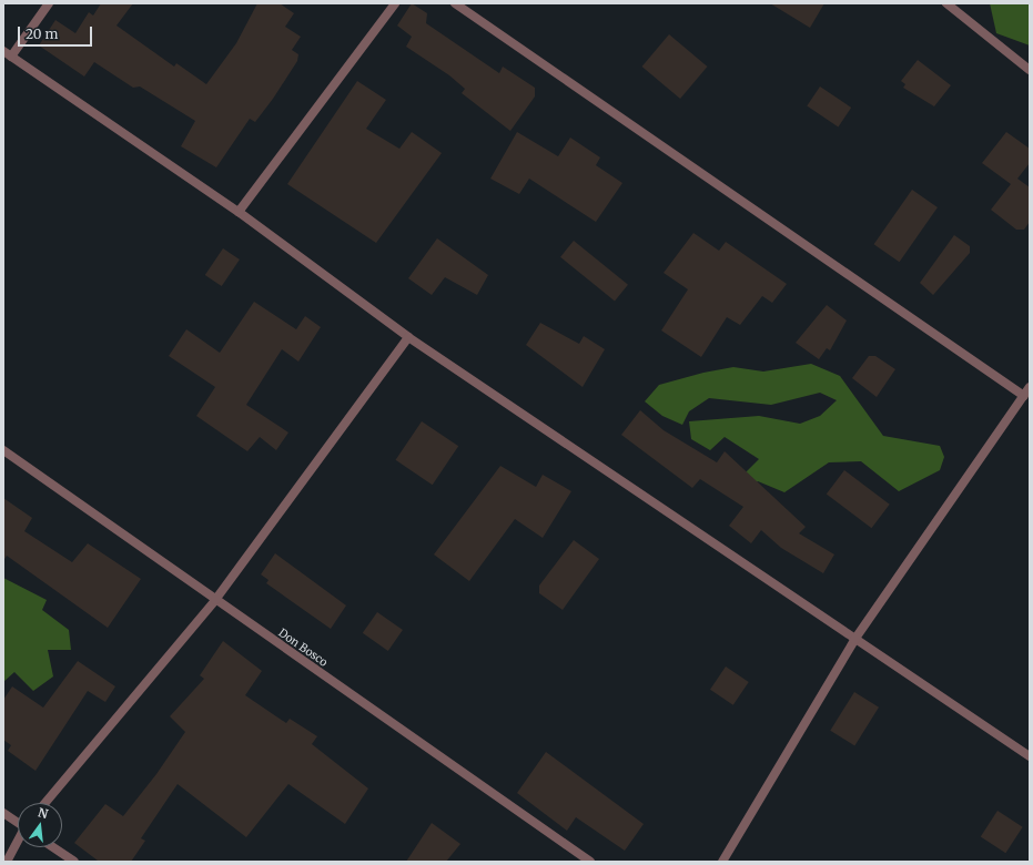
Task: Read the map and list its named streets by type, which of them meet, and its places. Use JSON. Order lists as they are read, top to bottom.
{
  "streets": {
    "street": ["Don Bosco"]
  },
  "scale_bar": "20 m",
  "north": "top"
}
